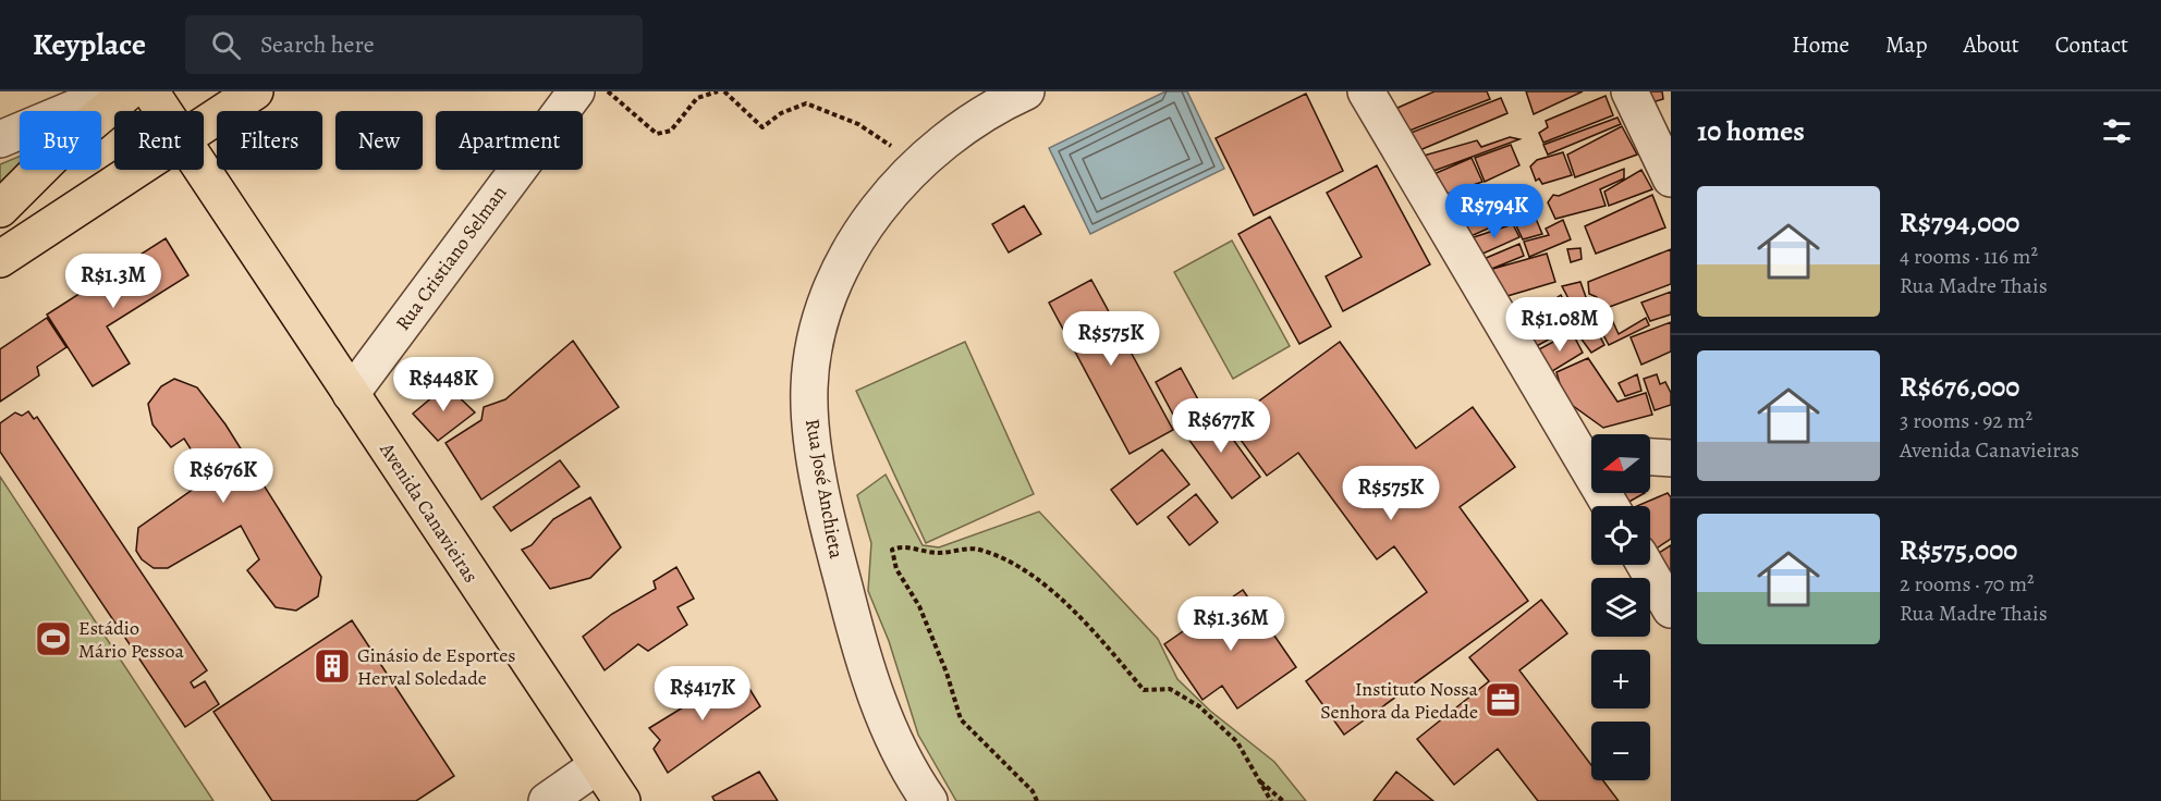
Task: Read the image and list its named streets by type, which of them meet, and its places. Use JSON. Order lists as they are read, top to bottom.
{
  "streets": {
    "main road": ["Avenida Canavieiras"],
    "street": ["Rua Cristiano Selman", "Rua José Anchieta"]
  },
  "crossings": [
    ["Rua Cristiano Selman", "Avenida Canavieiras"]
  ],
  "places": {
    "sports": ["Estádio Mário Pessoa"],
    "building": ["Ginásio de Esportes Herval Soledade"],
    "office": ["Instituto Nossa Senhora da Piedade"]
  },
  "north": "left",
  "page": {
    "header": "Keyplace",
    "search": "Search here",
    "nav": [
      "Home",
      "Map",
      "About",
      "Contact"
    ],
    "heading": "10 homes",
    "chip": [
      "Buy",
      "Rent",
      "Filters",
      "New",
      "Apartment"
    ],
    "list": [
      {
        "name": "R$794,000",
        "note": "4 rooms · 116 m² · Rua Madre Thais"
      },
      {
        "name": "R$676,000",
        "note": "3 rooms · 92 m² · Avenida Canavieiras"
      },
      {
        "name": "R$575,000",
        "note": "2 rooms · 70 m² · Rua Madre Thais"
      }
    ],
    "price": [
      "R$794K",
      "R$1.3M",
      "R$1.08M",
      "R$575K",
      "R$448K",
      "R$677K",
      "R$676K",
      "R$575K",
      "R$1.36M",
      "R$417K"
    ],
    "map_buttons": ["+", "−"]
  }
}
